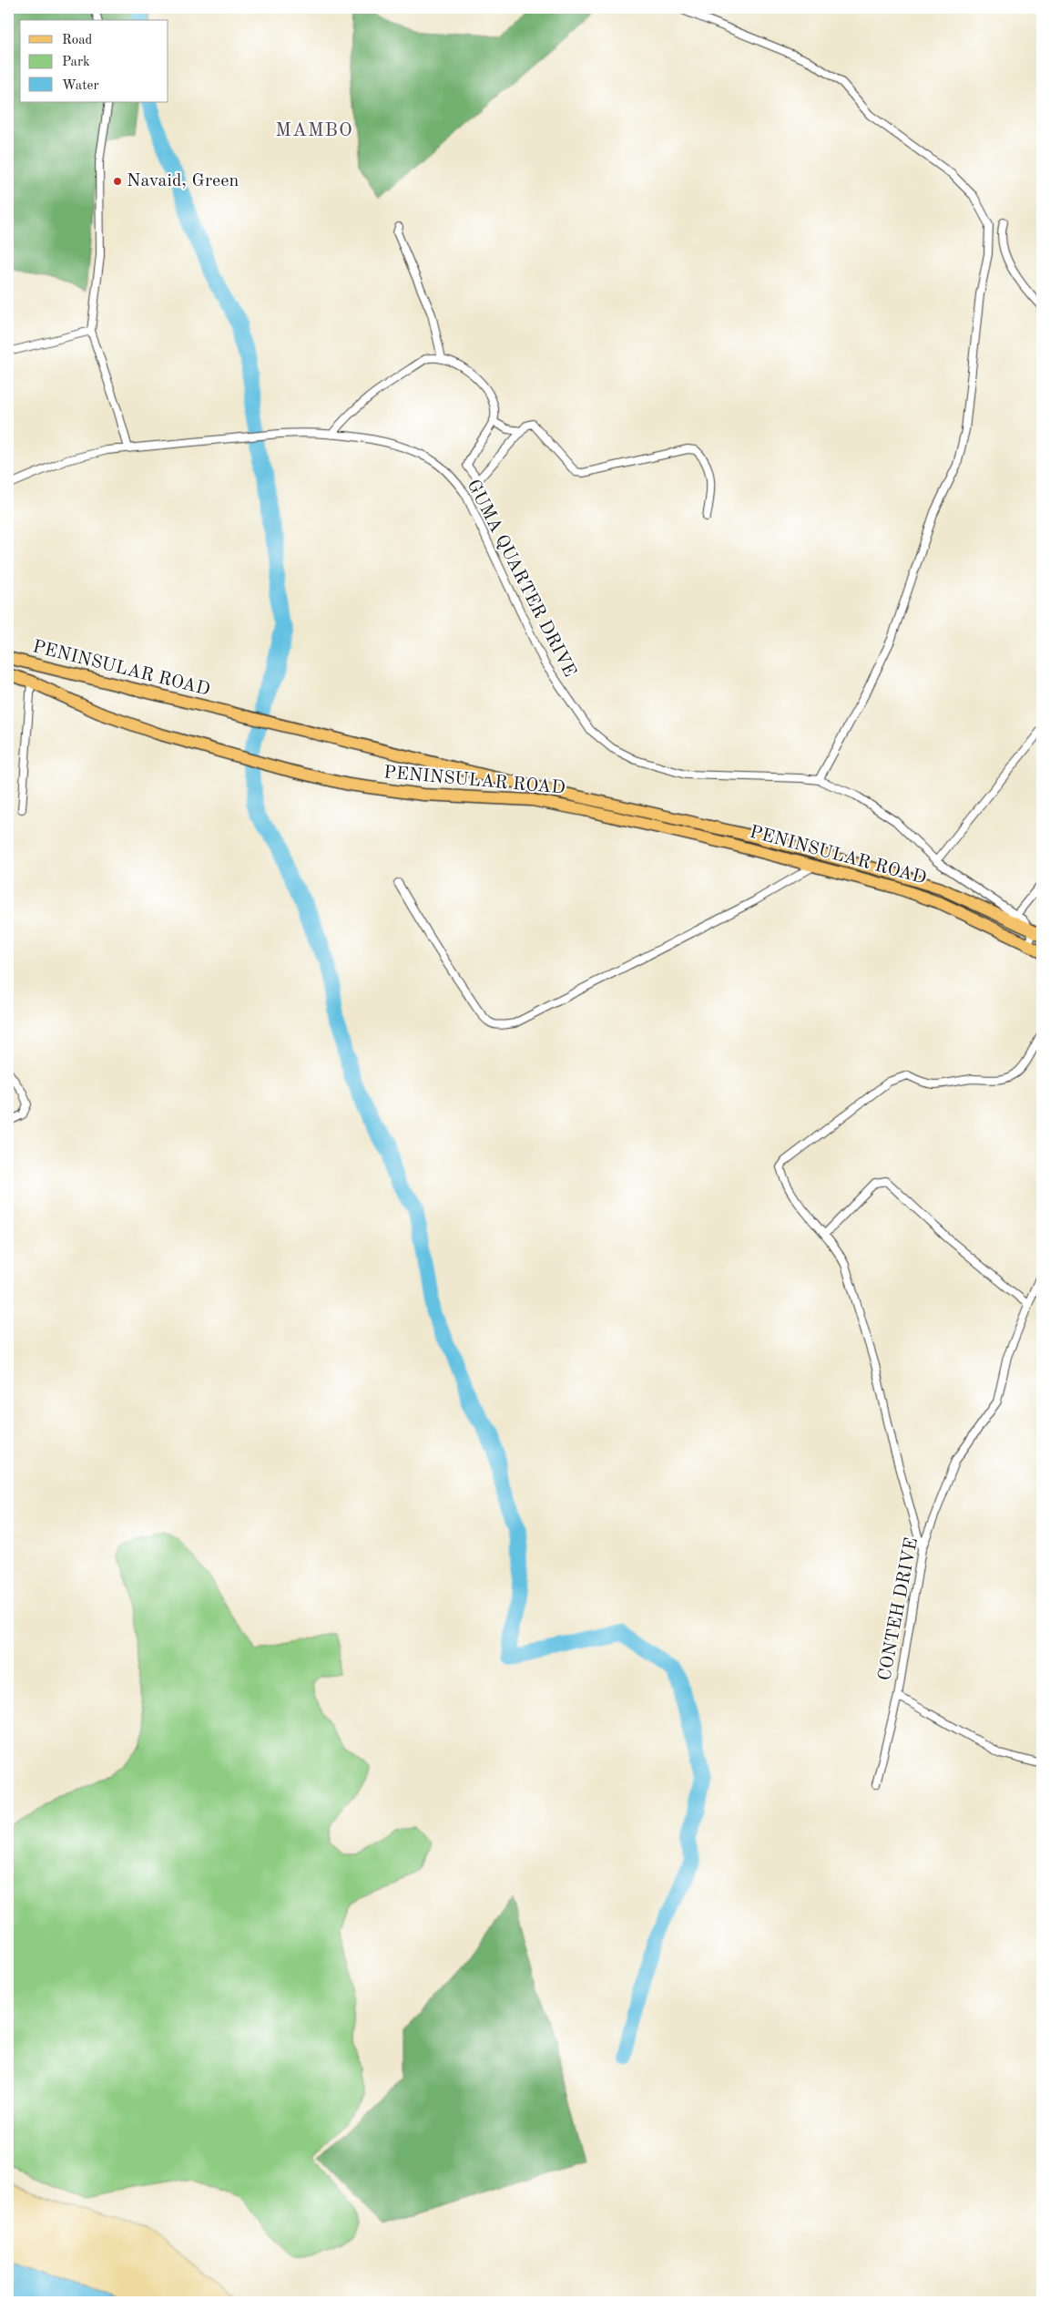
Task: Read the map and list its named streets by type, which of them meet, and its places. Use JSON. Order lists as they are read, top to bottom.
{
  "streets": {
    "main road": ["PENINSULAR ROAD"],
    "street": ["GUMA QUARTER DRIVE", "CONTEH DRIVE"]
  },
  "crossings": [
    ["GUMA QUARTER DRIVE", "PENINSULAR ROAD"]
  ],
  "districts": ["MAMBO"],
  "places": ["Navaid, Green"],
  "legend": ["Road", "Park", "Water"]
}
